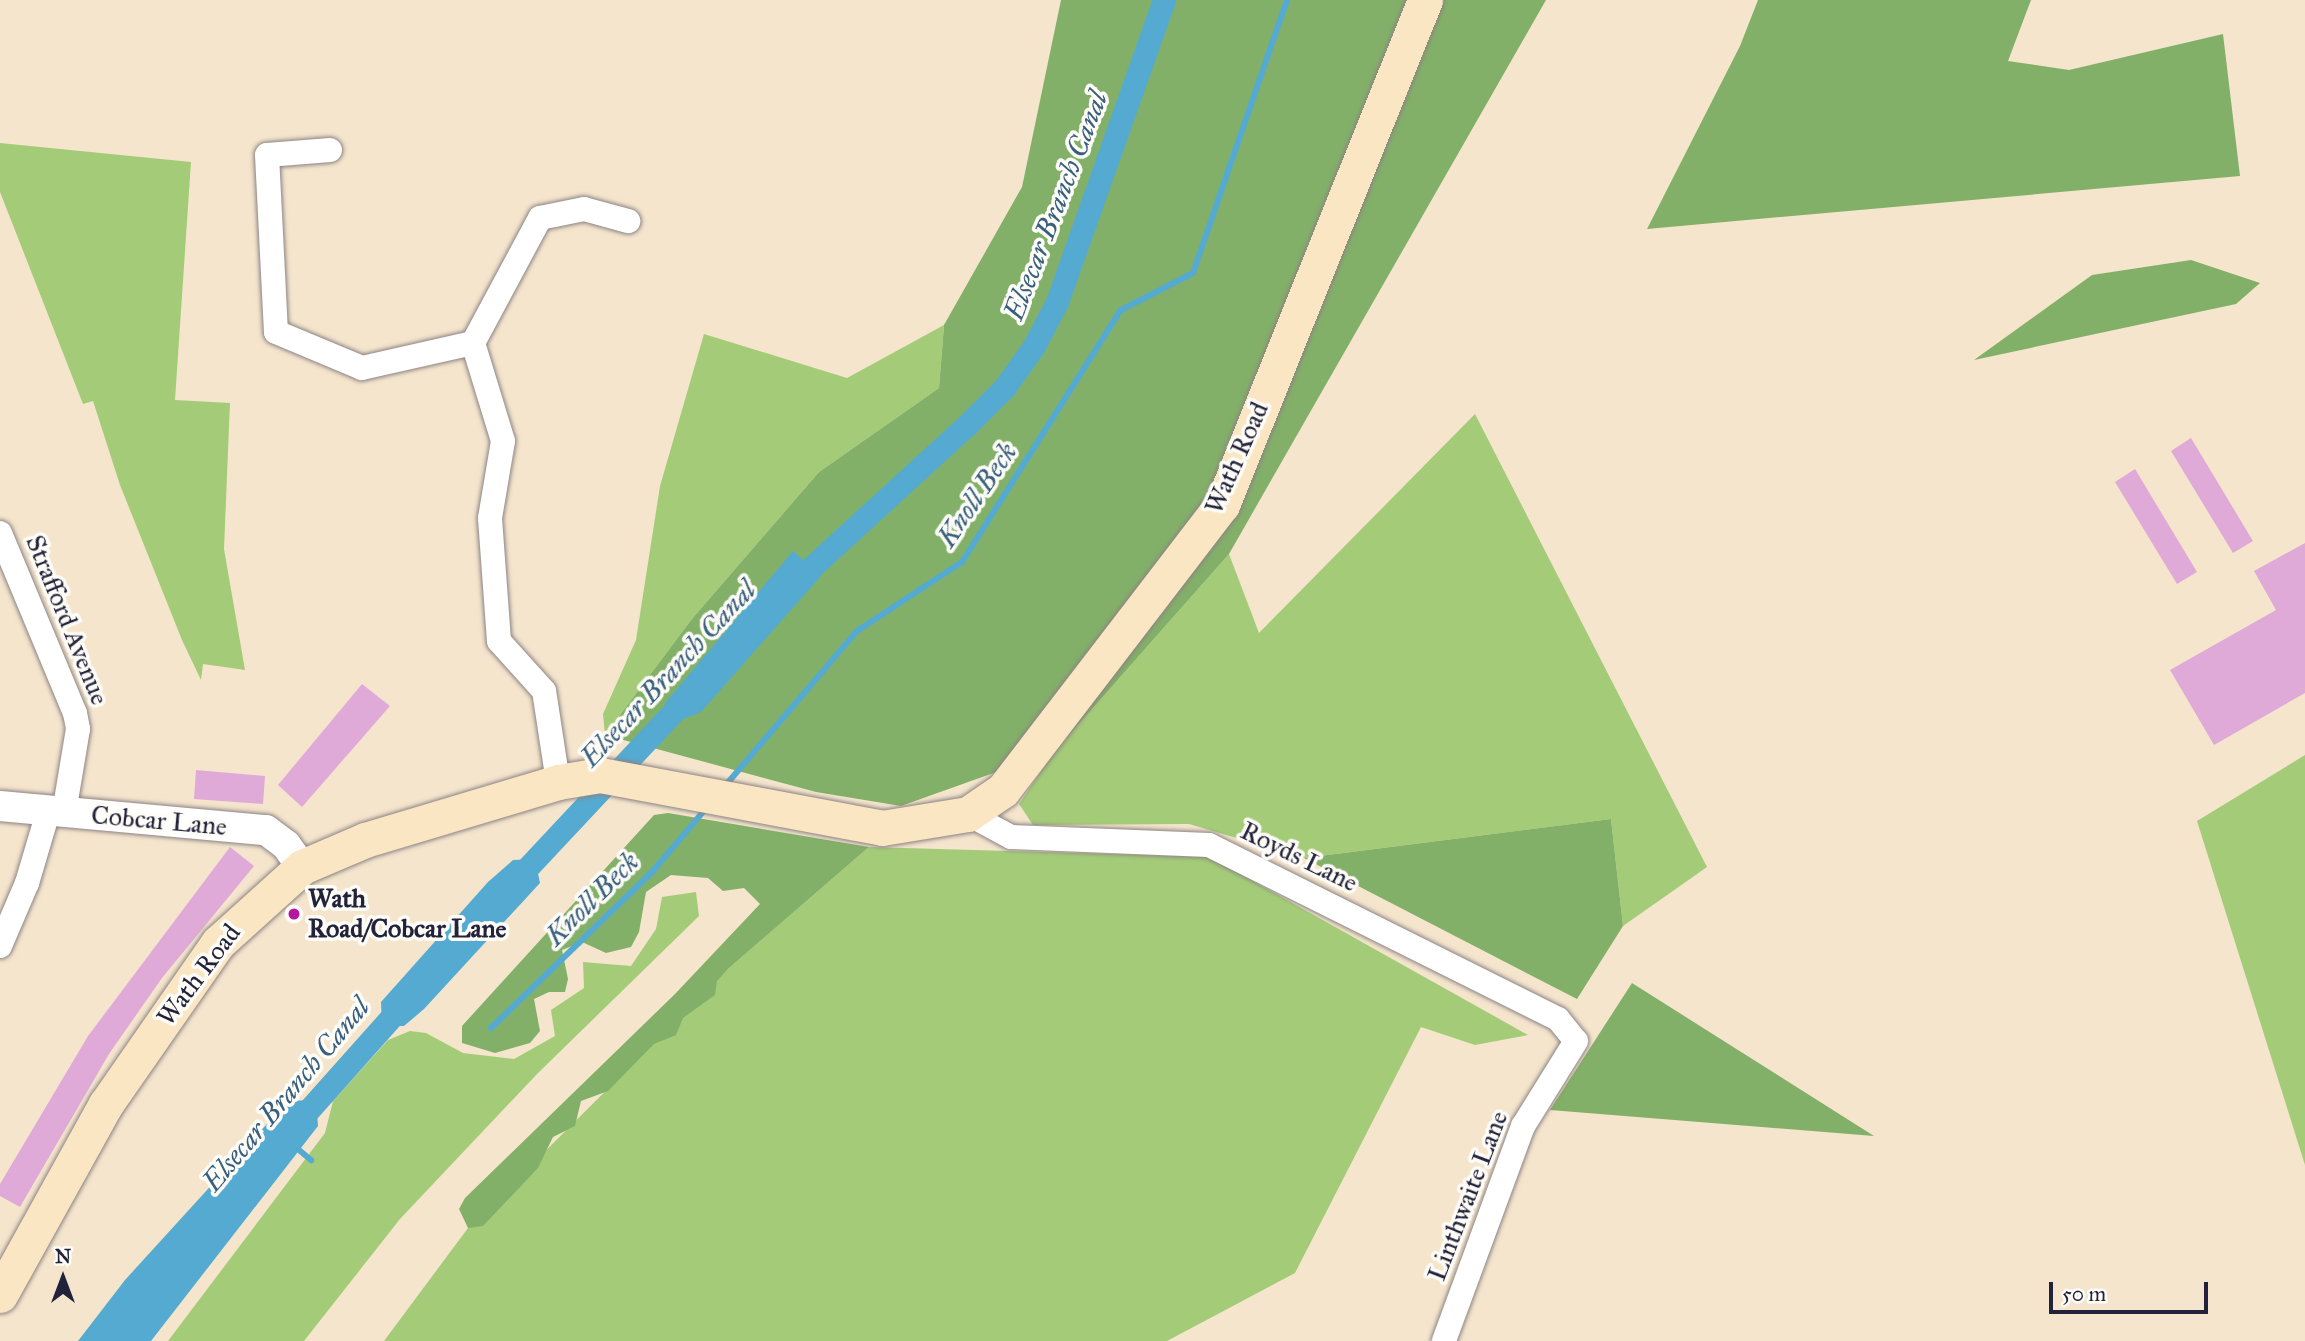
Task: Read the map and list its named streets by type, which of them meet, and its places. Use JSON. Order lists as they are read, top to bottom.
{
  "streets": {
    "main road": ["Wath Road"],
    "street": [
      "Strafford Avenue",
      "Cobcar Lane",
      "Royds Lane",
      "Linthwaite Lane"
    ]
  },
  "crossings": [
    ["Wath Road", "Cobcar Lane"],
    ["Wath Road", "Royds Lane"],
    ["Strafford Avenue", "Cobcar Lane"],
    ["Royds Lane", "Linthwaite Lane"]
  ],
  "water": ["Elsecar Branch Canal", "Knoll Beck"],
  "places": ["Wath Road/Cobcar Lane"],
  "scale_bar": "50 m",
  "north": "top"
}
